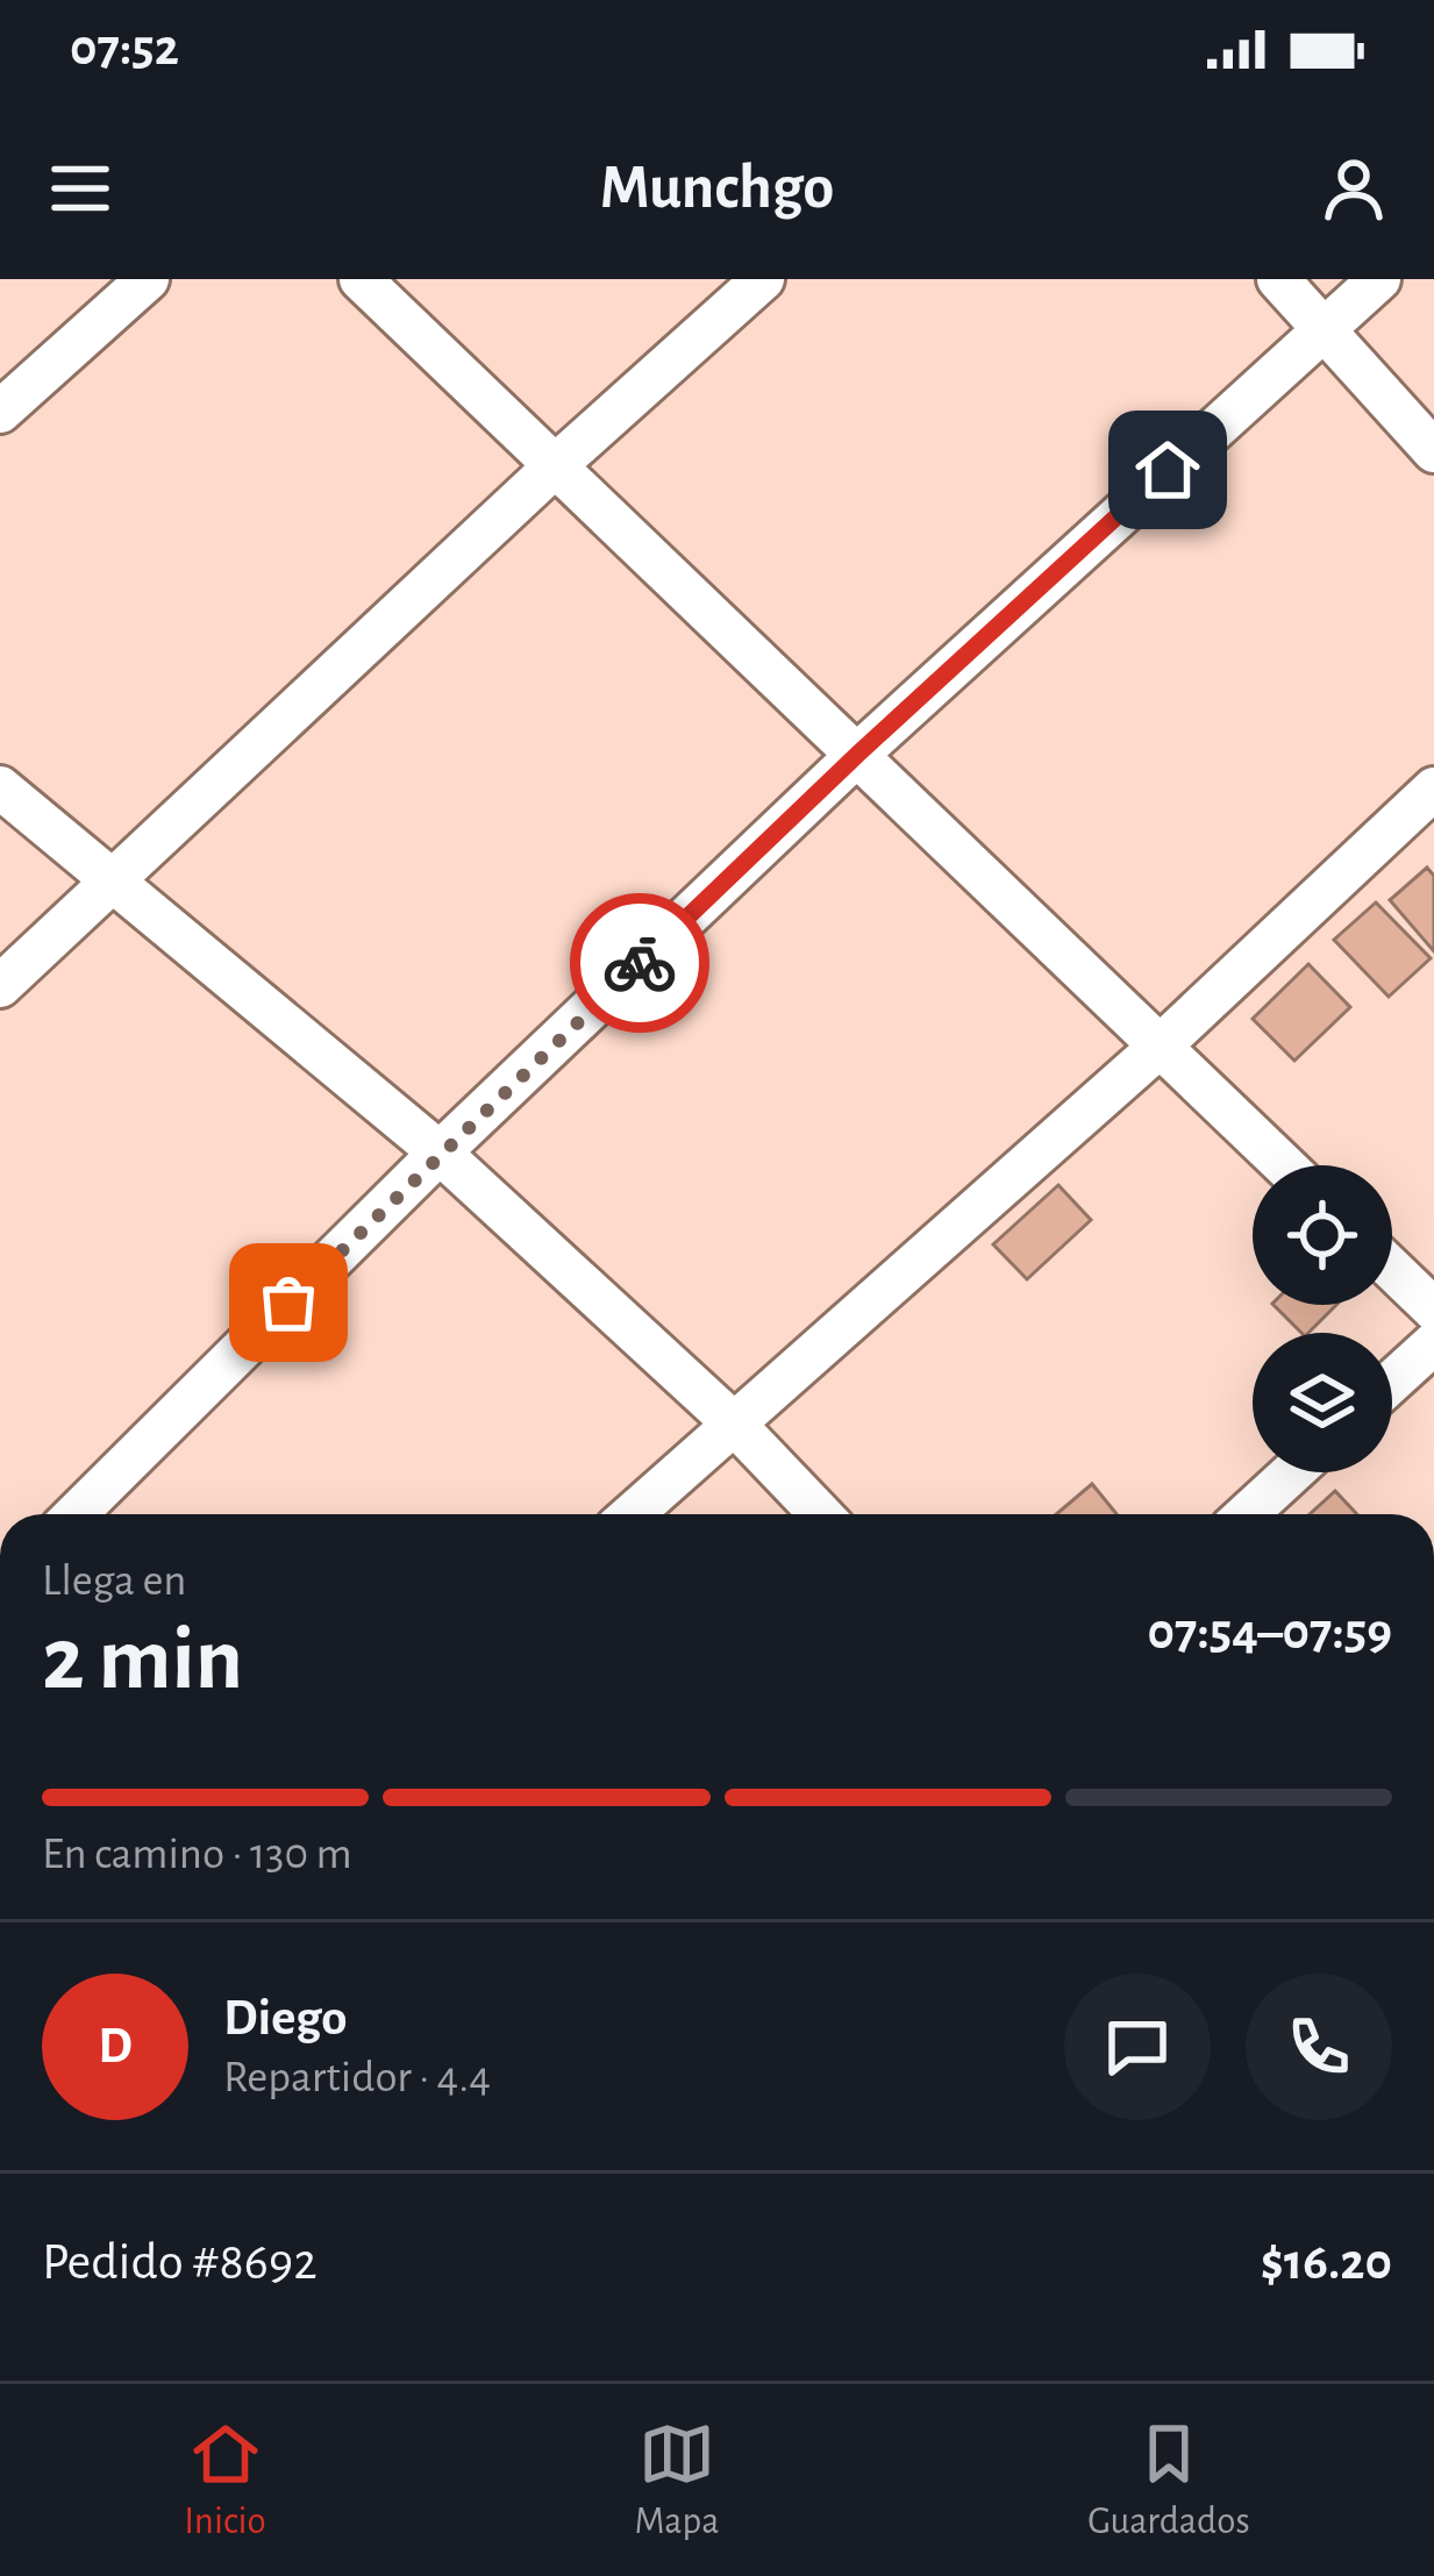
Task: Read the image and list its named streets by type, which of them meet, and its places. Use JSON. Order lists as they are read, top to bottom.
{
  "page": {
    "status": "07:52",
    "header": "Munchgo",
    "heading": ["2 min", "Llega en", "07:54–07:59"],
    "panel": [
      "Diego",
      "Repartidor · 4.4",
      "Pedido #8692",
      "$16.20"
    ],
    "bar": "En camino · 130 m",
    "round": "D",
    "tabs": ["Inicio", "Mapa", "Guardados"]
  }
}
